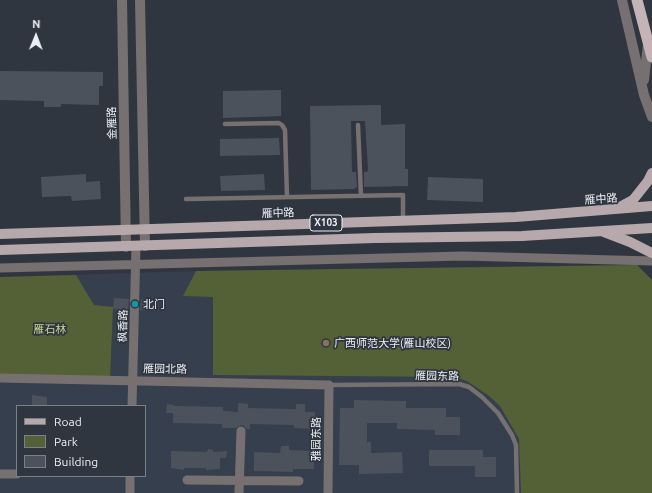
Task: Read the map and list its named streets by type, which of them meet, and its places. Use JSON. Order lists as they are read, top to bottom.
{
  "streets": {
    "main road": ["雁中路", "X103"],
    "street": [
      "金雁路",
      "枫香路",
      "雁园北路",
      "雅园东路"
    ],
    "lane": ["雁园东路"]
  },
  "crossings": [
    ["金雁路", "雁中路"],
    ["金雁路", "X103"],
    ["金雁路", "枫香路"],
    ["X103", "枫香路"],
    ["枫香路", "雁园北路"],
    ["雁园北路", "雁园东路"],
    ["雁园北路", "雅园东路"],
    ["雁园东路", "雅园东路"]
  ],
  "parks": ["雁石林"],
  "places": ["北门", "广西师范大学(雁山校区)"],
  "legend": ["Road", "Park", "Building"],
  "north": "top"
}
